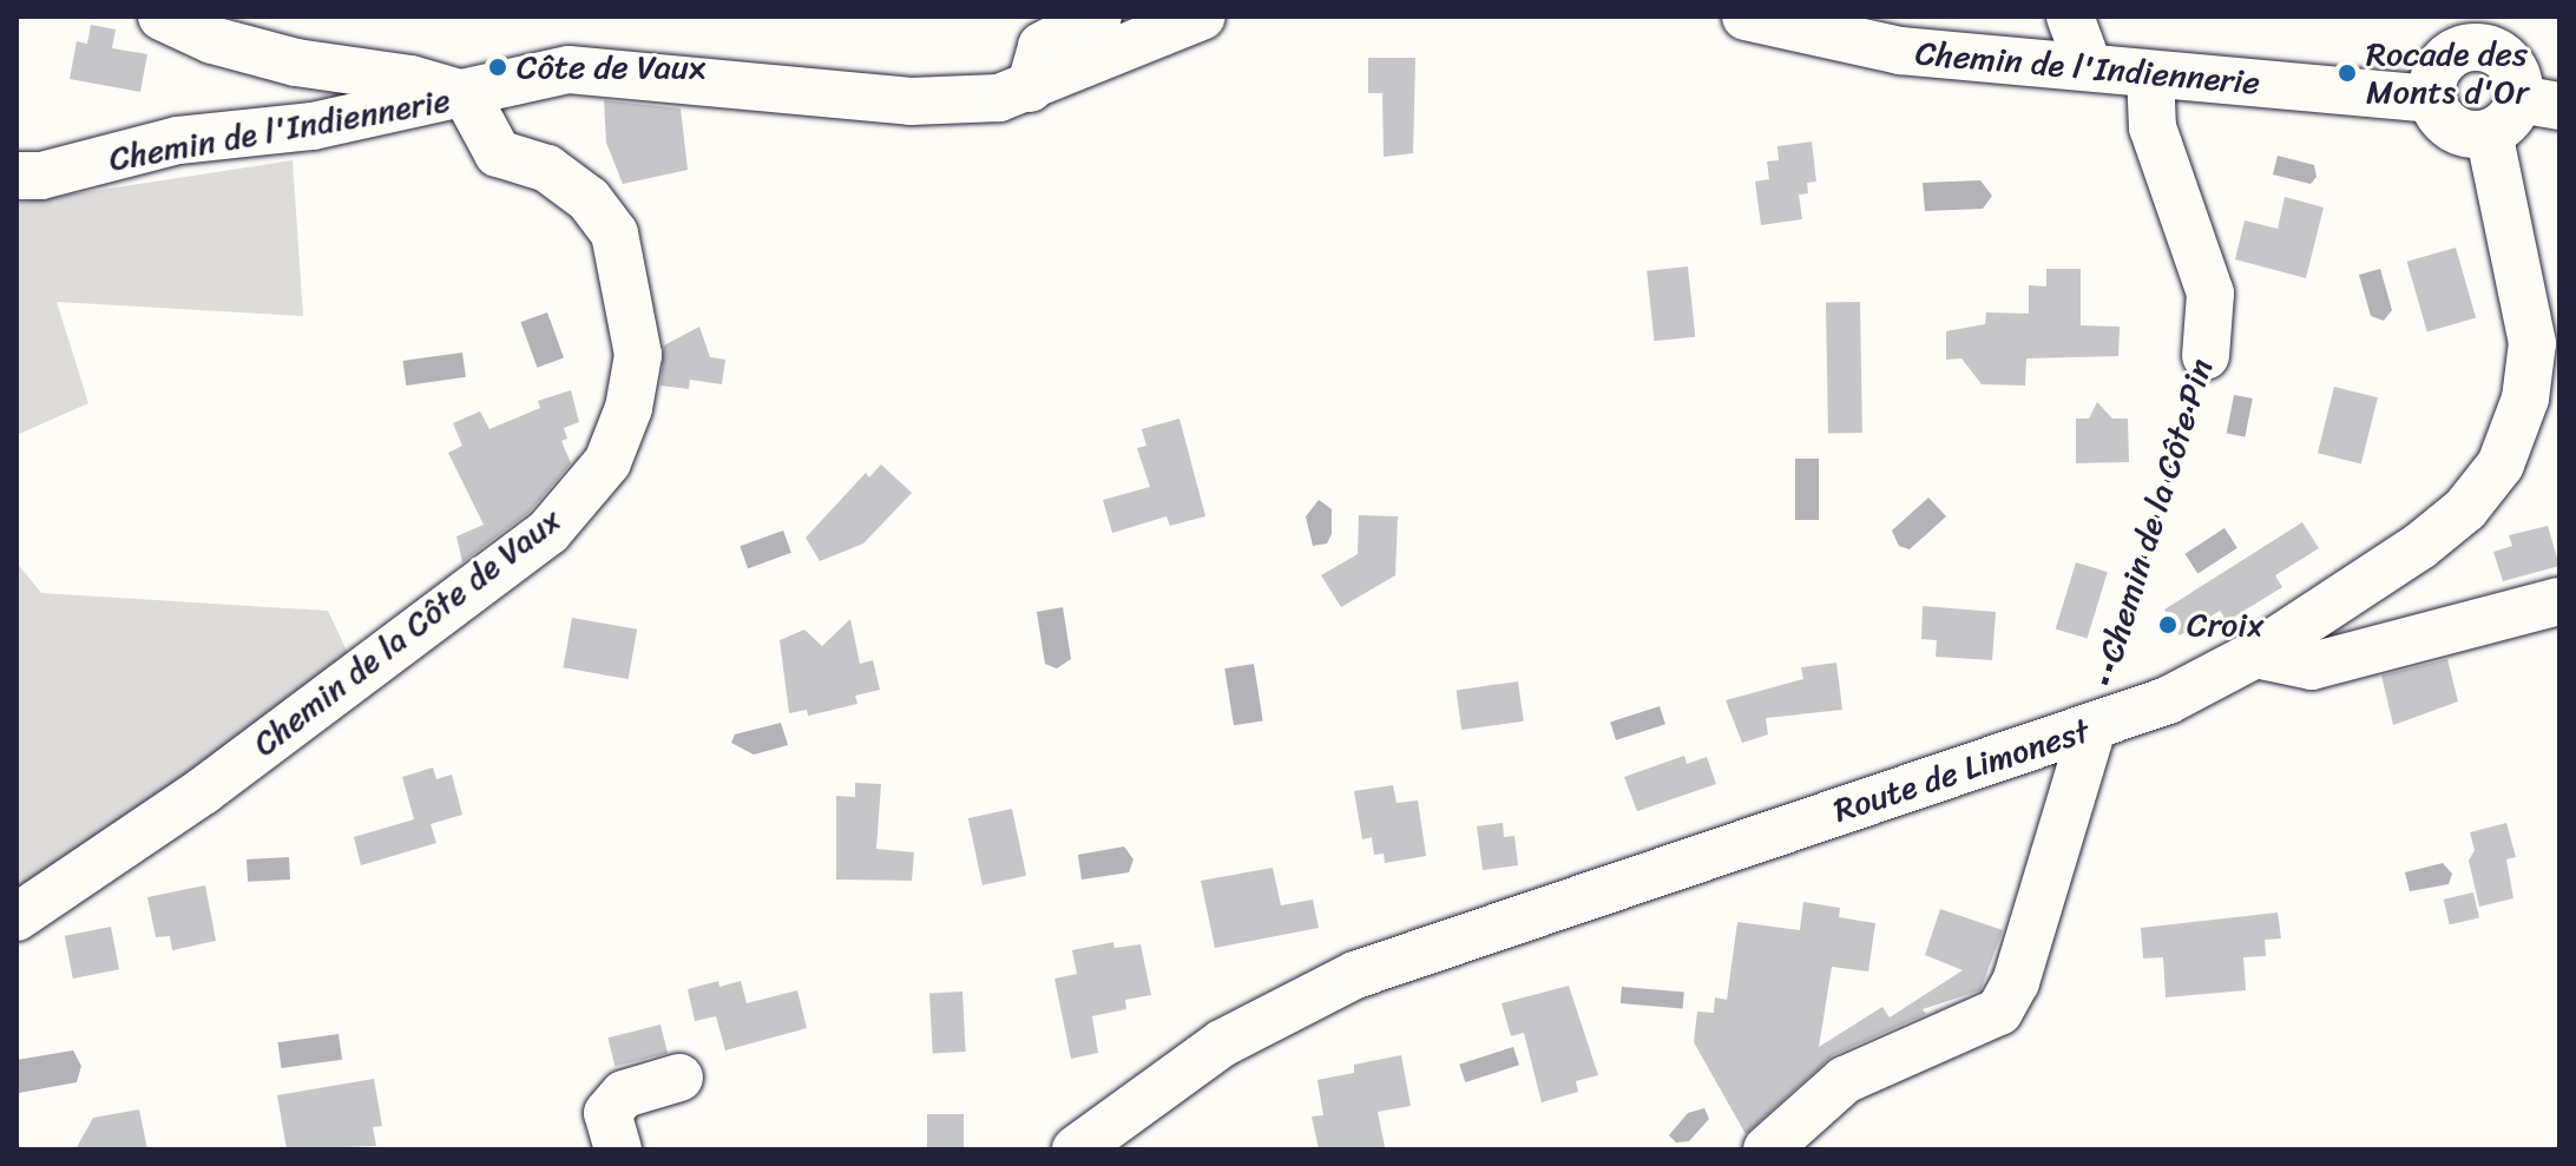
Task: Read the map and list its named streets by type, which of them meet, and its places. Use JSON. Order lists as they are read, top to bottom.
{
  "streets": {
    "street": [
      "Chemin de l'Indiennerie",
      "Chemin de la Côte Pin",
      "Chemin de la Côte de Vaux",
      "Route de Limonest"
    ]
  },
  "crossings": [
    ["Chemin de l'Indiennerie", "Chemin de la Côte Pin"],
    ["Chemin de l'Indiennerie", "Chemin de la Côte de Vaux"],
    ["Chemin de l'Indiennerie", "Route de Limonest"],
    ["Chemin de la Côte Pin", "Route de Limonest"]
  ],
  "places": ["Côte de Vaux", "Rocade des Monts d'Or", "Croix"]
}
